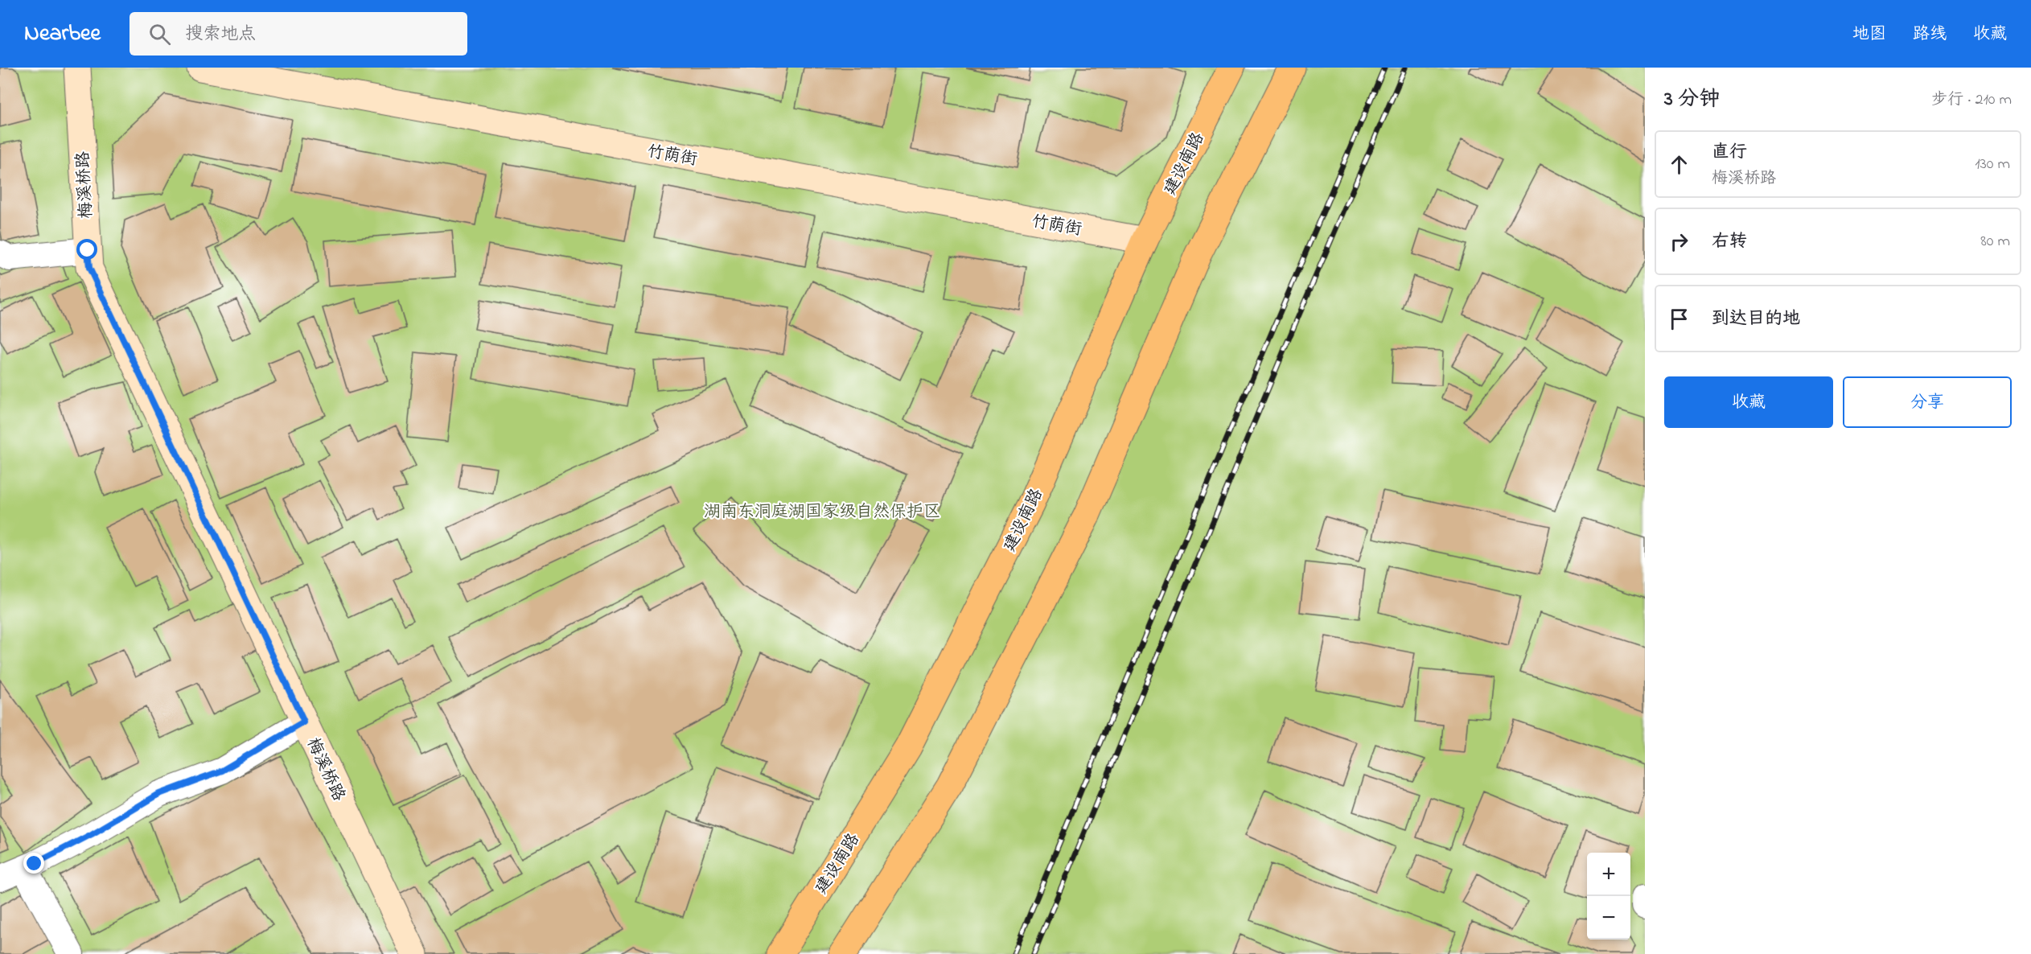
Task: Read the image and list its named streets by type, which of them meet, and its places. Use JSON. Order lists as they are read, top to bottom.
{
  "streets": {
    "main road": ["竹荫街", "建设南路", "梅溪桥路"]
  },
  "crossings": [
    ["竹荫街", "建设南路"]
  ],
  "parks": ["湖南东洞庭湖国家级自然保护区"],
  "page": {
    "header": "Nearbee",
    "search": "搜索地点",
    "nav": ["地图", "路线", "收藏"],
    "heading": ["3 分钟", "步行 · 210 m"],
    "list": [
      ["直行", "梅溪桥路", "130 m"],
      ["右转", "80 m"],
      "到达目的地"
    ],
    "buttons": ["收藏", "分享"],
    "map_buttons": ["+", "−"]
  }
}
